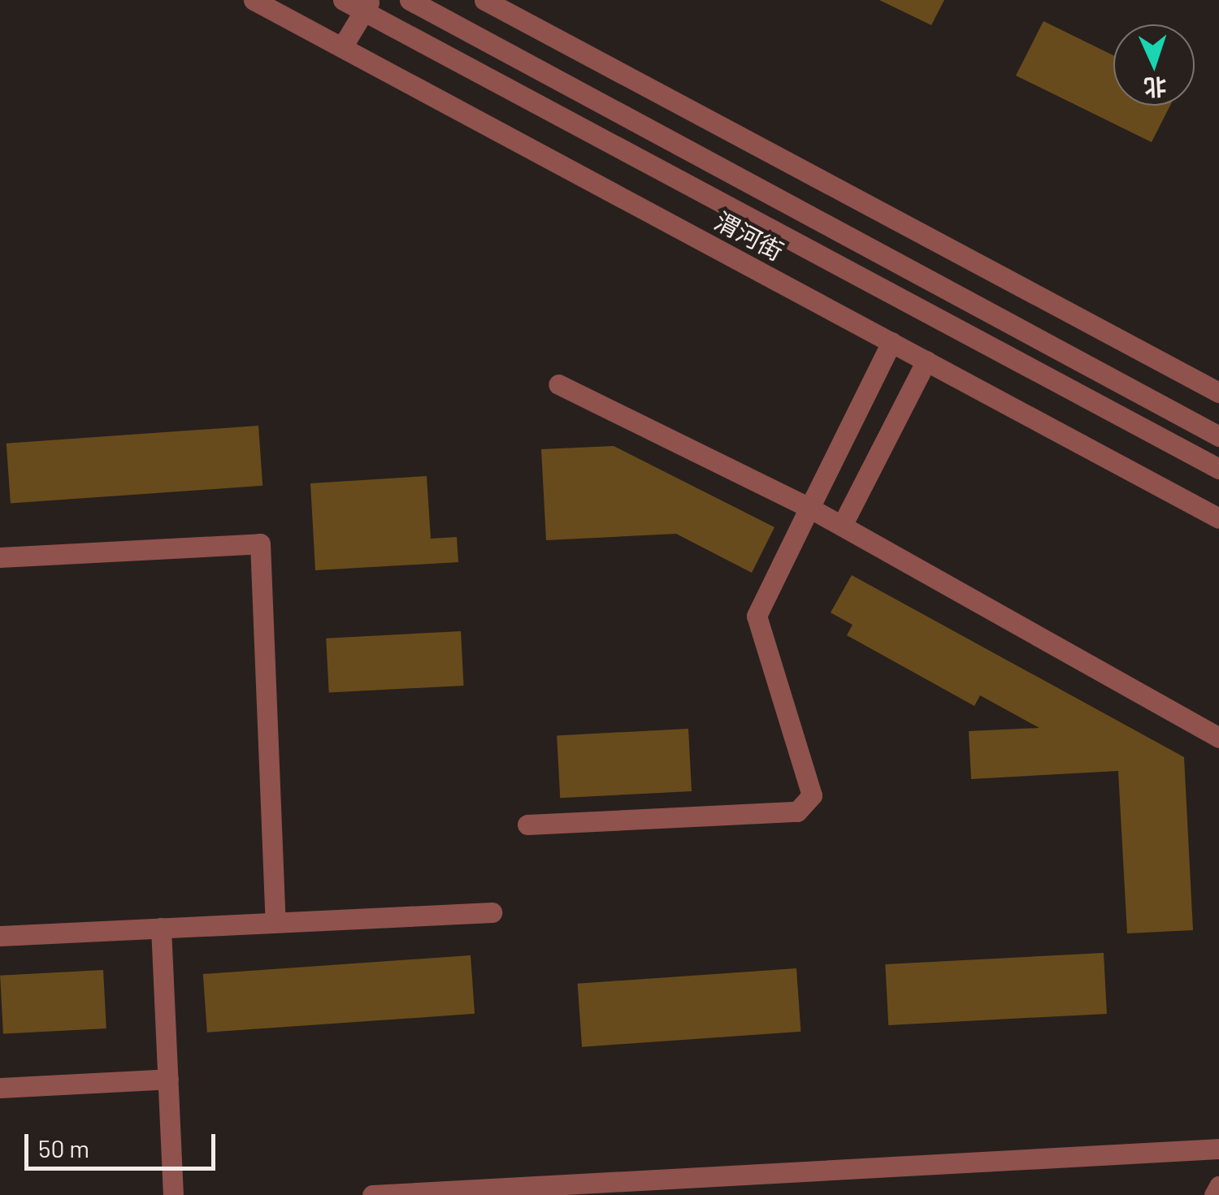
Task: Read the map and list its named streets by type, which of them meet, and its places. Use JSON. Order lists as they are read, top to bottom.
{
  "streets": {
    "street": ["渭河街"]
  },
  "scale_bar": "50 m",
  "north": "bottom"
}
